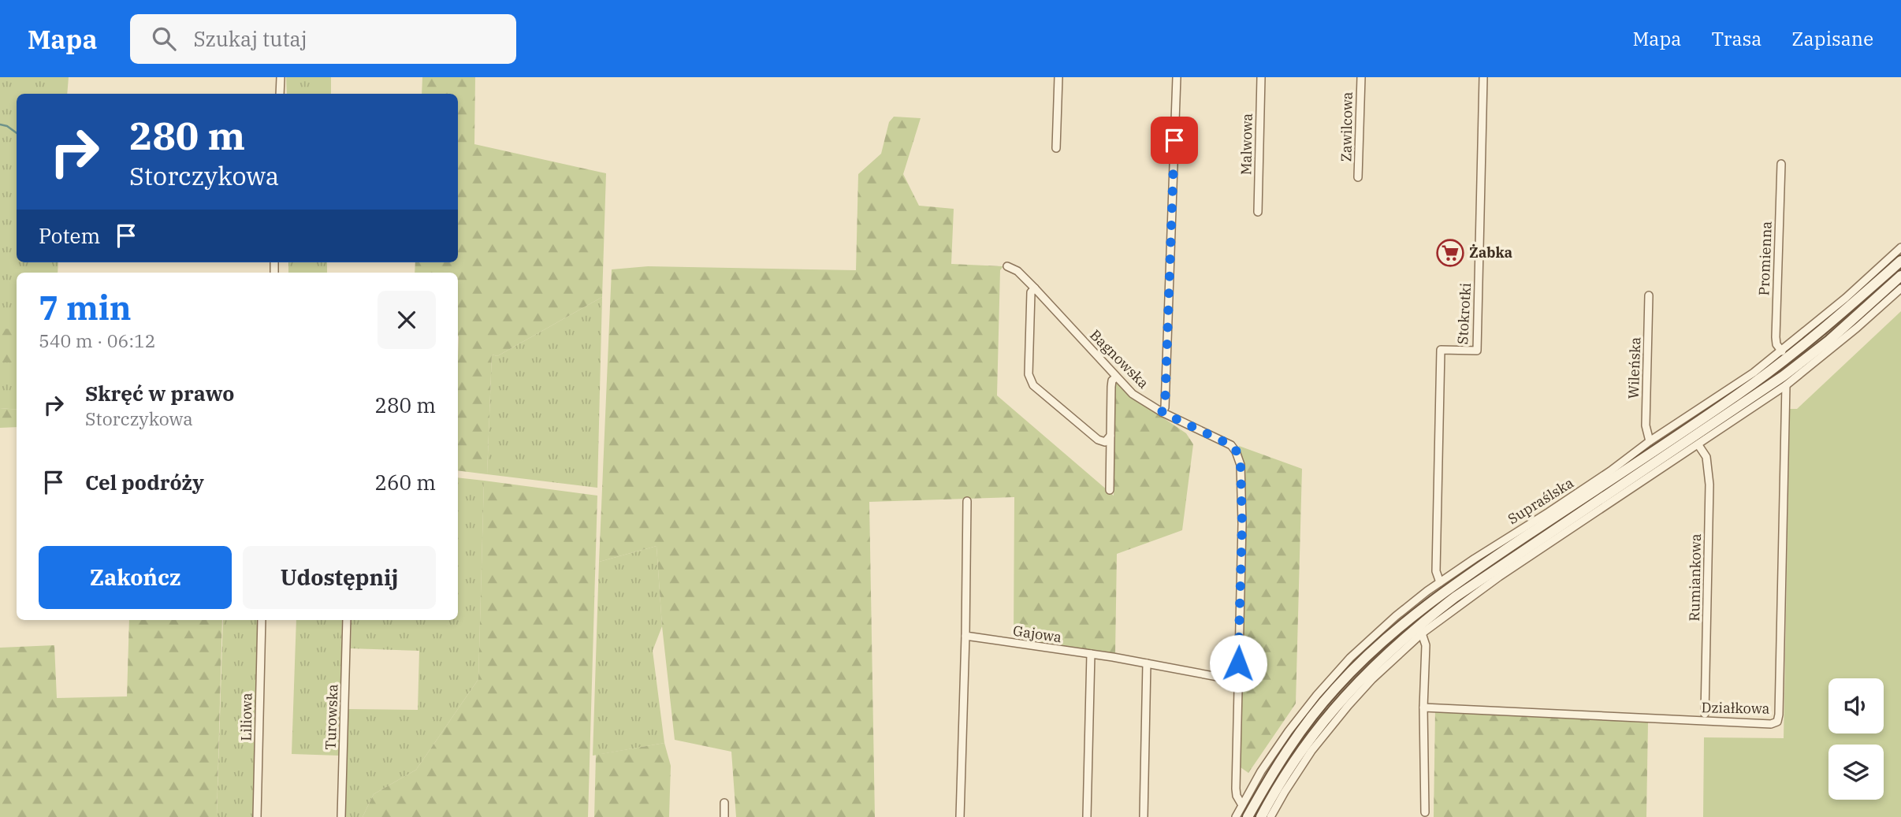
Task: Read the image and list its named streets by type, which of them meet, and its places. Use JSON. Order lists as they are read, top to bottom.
{
  "streets": {
    "street": [
      "Zawilcowa",
      "Malwowa",
      "Promienna",
      "Stokrotki",
      "Bagnowska",
      "Wileńska",
      "Supraślska",
      "Rumiankowa",
      "Gajowa",
      "Działkowa",
      "Liliowa",
      "Turowska"
    ]
  },
  "crossings": [
    ["Promienna", "Supraślska"],
    ["Stokrotki", "Supraślska"],
    ["Bagnowska", "Supraślska"],
    ["Bagnowska", "Gajowa"],
    ["Wileńska", "Supraślska"]
  ],
  "places": {
    "supermarket": ["Żabka"]
  },
  "page": {
    "header": "Mapa",
    "search": "Szukaj tutaj",
    "nav": ["Mapa", "Trasa", "Zapisane"],
    "turn": ["280 m", "Storczykowa"],
    "then": "Potem",
    "heading": ["7 min", "540 m · 06:12"],
    "list": [
      {
        "name": "Skręć w prawo",
        "note": "Storczykowa",
        "value": "280 m"
      },
      {
        "name": "Cel podróży",
        "value": "260 m"
      }
    ],
    "buttons": ["Zakończ", "Udostępnij"]
  }
}
